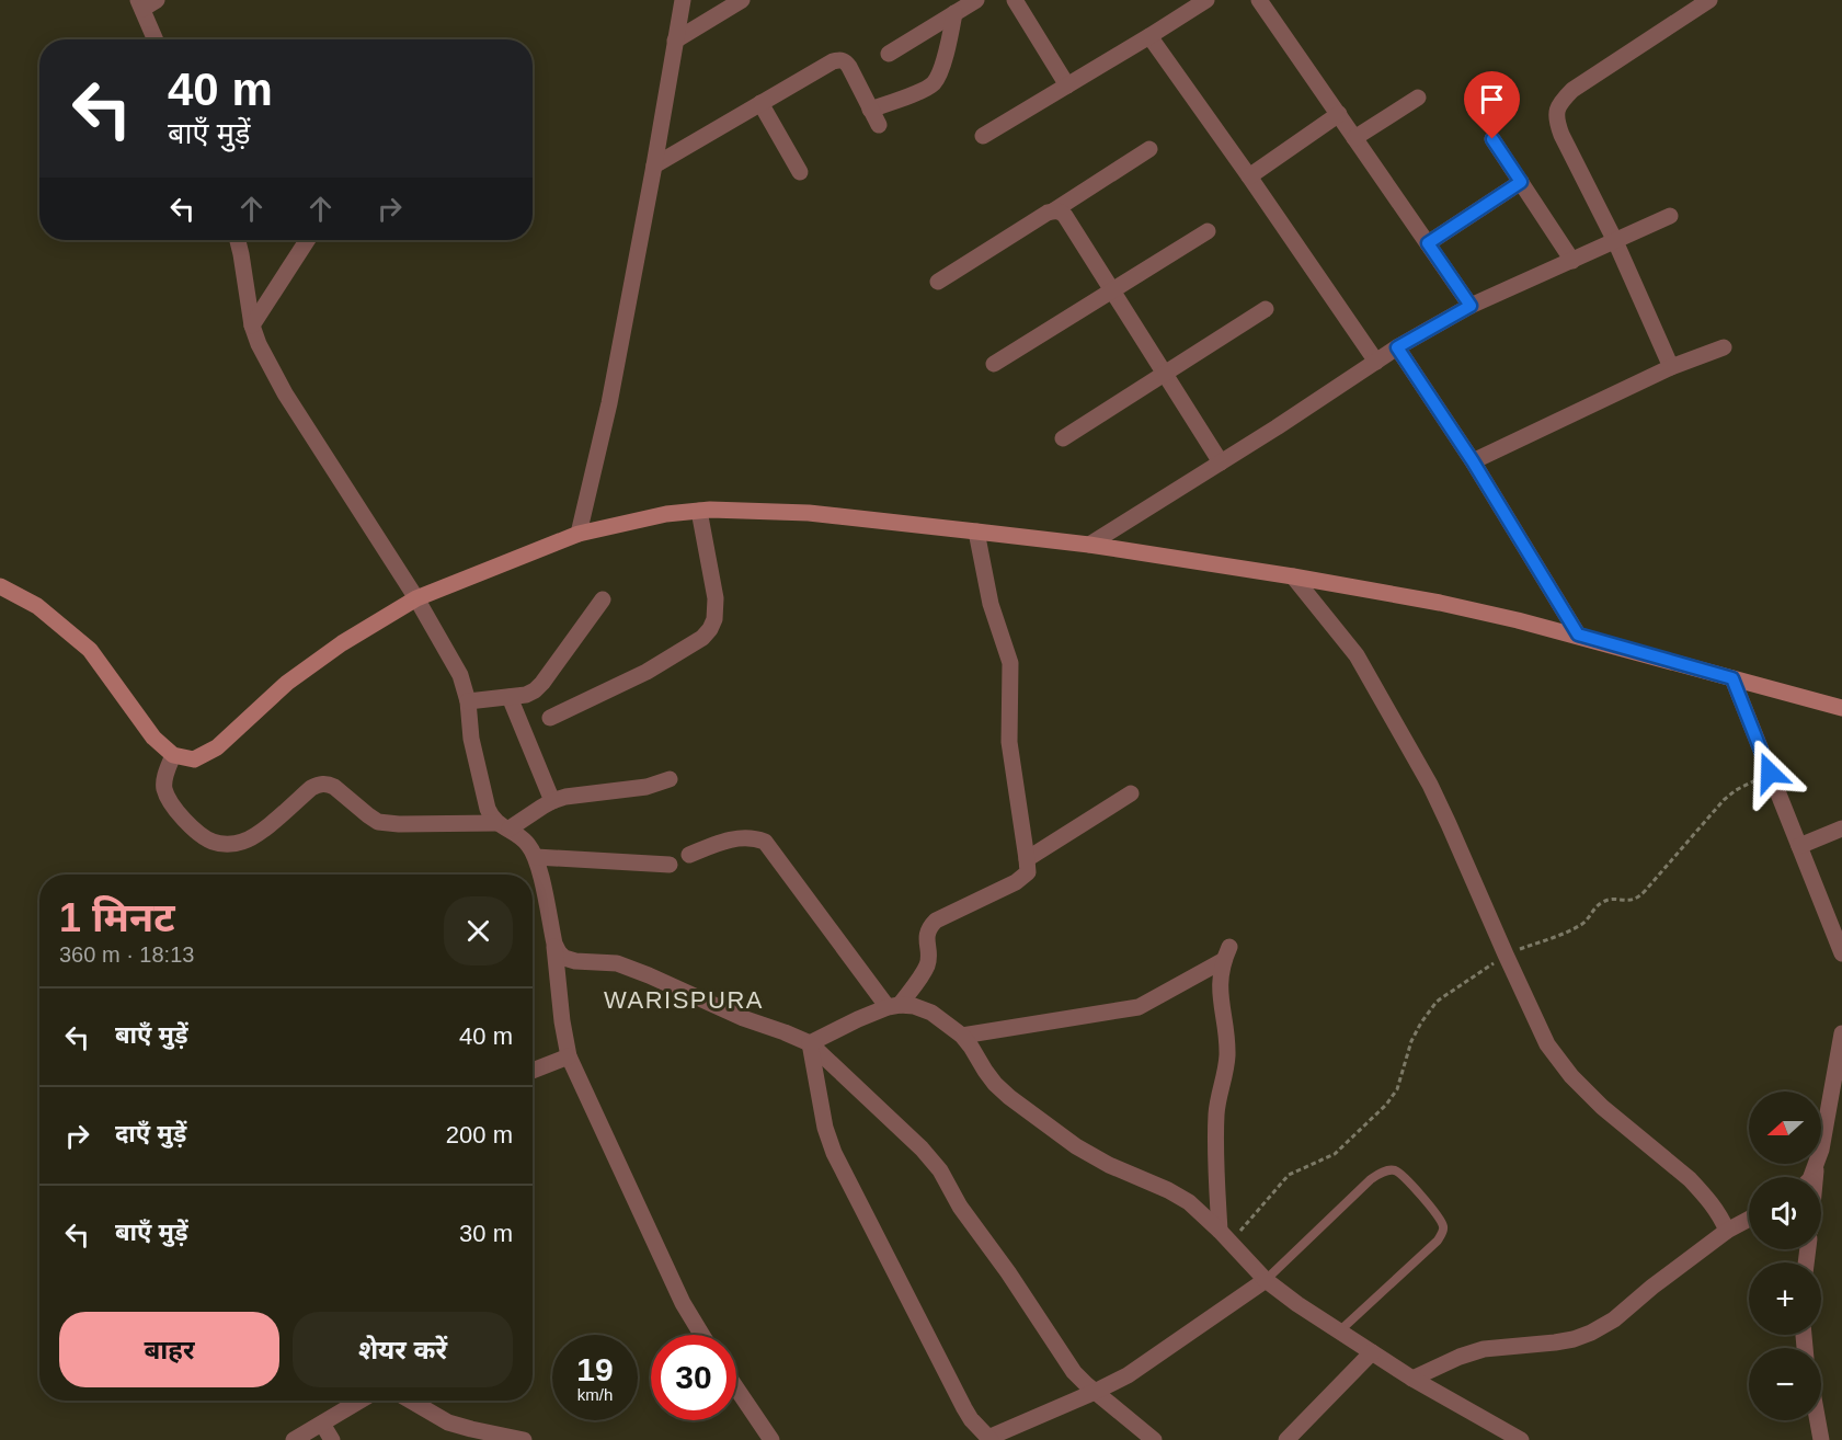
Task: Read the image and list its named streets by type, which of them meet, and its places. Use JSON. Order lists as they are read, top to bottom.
{
  "districts": ["WARISPURA"],
  "north": "left",
  "page": {
    "turn": ["40 m", "बाएँ मुड़ें"],
    "heading": ["1 मिनट", "360 m · 18:13"],
    "list": [
      {
        "name": "बाएँ मुड़ें",
        "value": "40 m"
      },
      {
        "name": "दाएँ मुड़ें",
        "value": "200 m"
      },
      {
        "name": "बाएँ मुड़ें",
        "value": "30 m"
      }
    ],
    "map_buttons": ["+", "−"],
    "buttons": ["बाहर", "शेयर करें"],
    "speed": "19 km/h",
    "limit": "30"
  }
}
